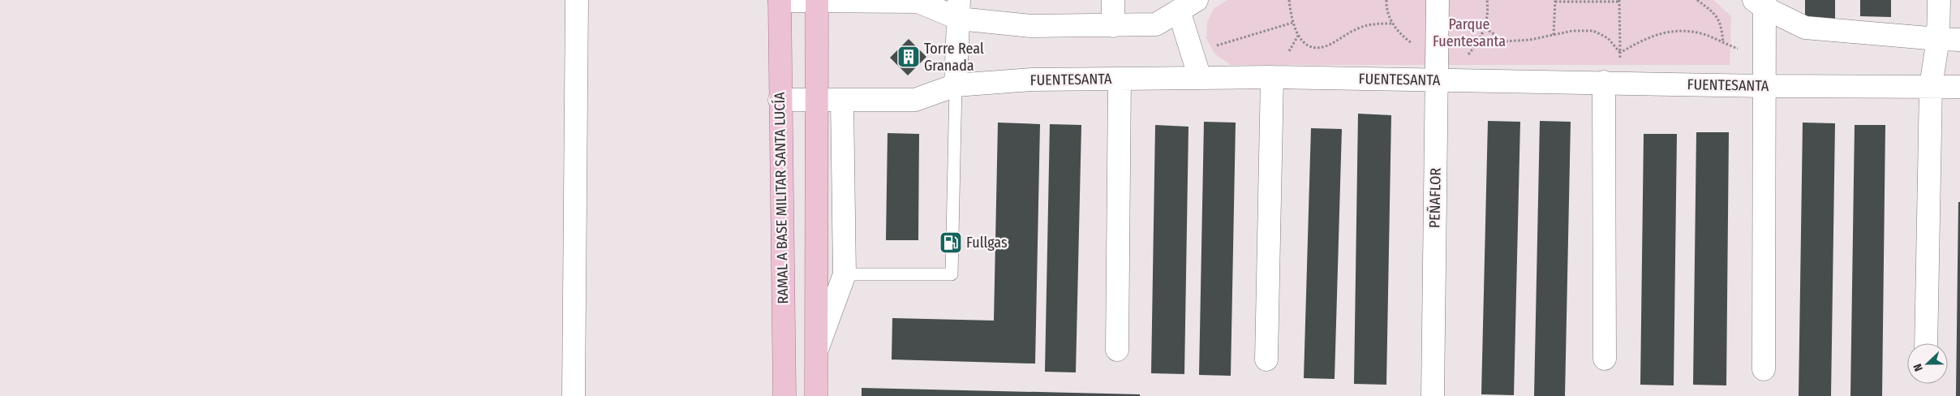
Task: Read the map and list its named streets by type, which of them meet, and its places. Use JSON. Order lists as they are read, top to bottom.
{
  "streets": {
    "main road": ["RAMAL A BASE MILITAR SANTA LUCÍA"],
    "street": ["FUENTESANTA", "PEÑAFLOR"]
  },
  "crossings": [
    ["FUENTESANTA", "RAMAL A BASE MILITAR SANTA LUCÍA"],
    ["FUENTESANTA", "PEÑAFLOR"]
  ],
  "parks": ["Parque Fuentesanta"],
  "places": {
    "building": ["Torre Real Granada"],
    "fuel station": ["Fullgas"]
  },
  "north": "left"
}
